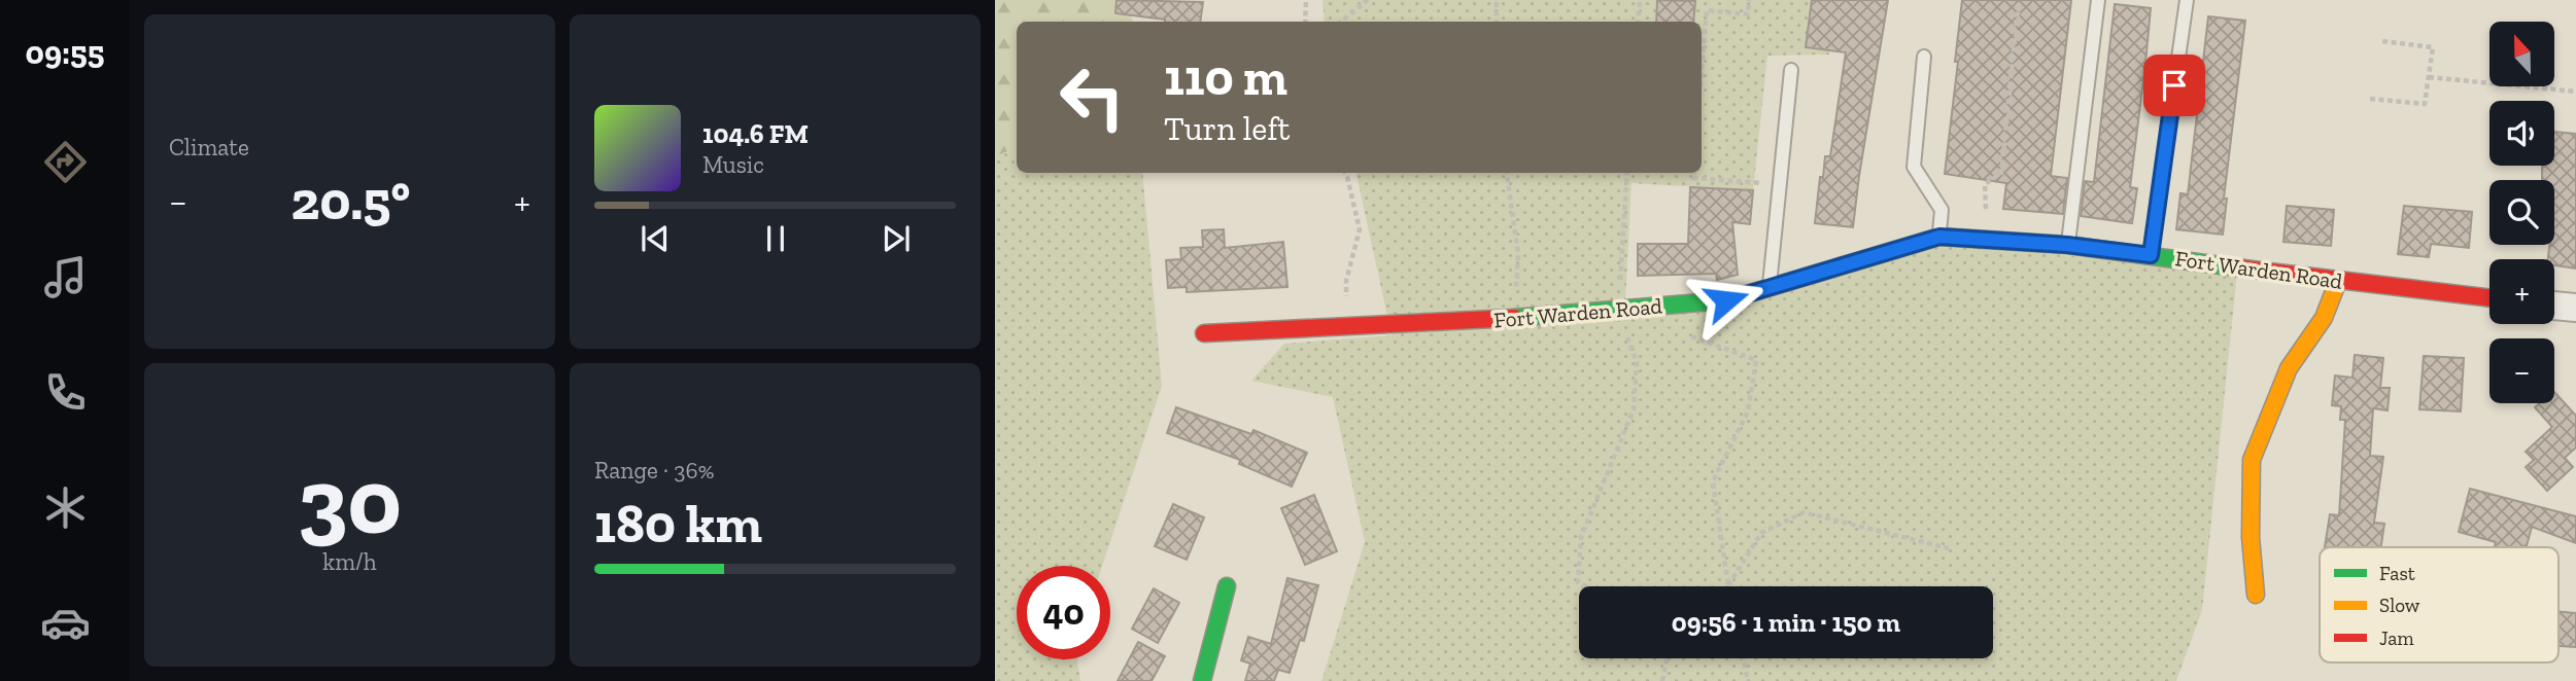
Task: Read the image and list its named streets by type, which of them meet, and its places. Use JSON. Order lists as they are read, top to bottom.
{
  "streets": {
    "street": ["Fort Warden Road"]
  },
  "legend": ["Fast", "Slow", "Jam"],
  "north": "top",
  "page": {
    "tabs": "09:55",
    "tile": [
      "Climate",
      ["30", "km/h"],
      ["Range · 36%", "180 km"]
    ],
    "map_buttons": ["+", "−"],
    "turn": ["110 m", "Turn left"],
    "song": ["104.6 FM", "Music"],
    "heat": ["−", "20.5°", "+"],
    "limit": "40",
    "trip": "09:56 · 1 min · 150 m"
  }
}
